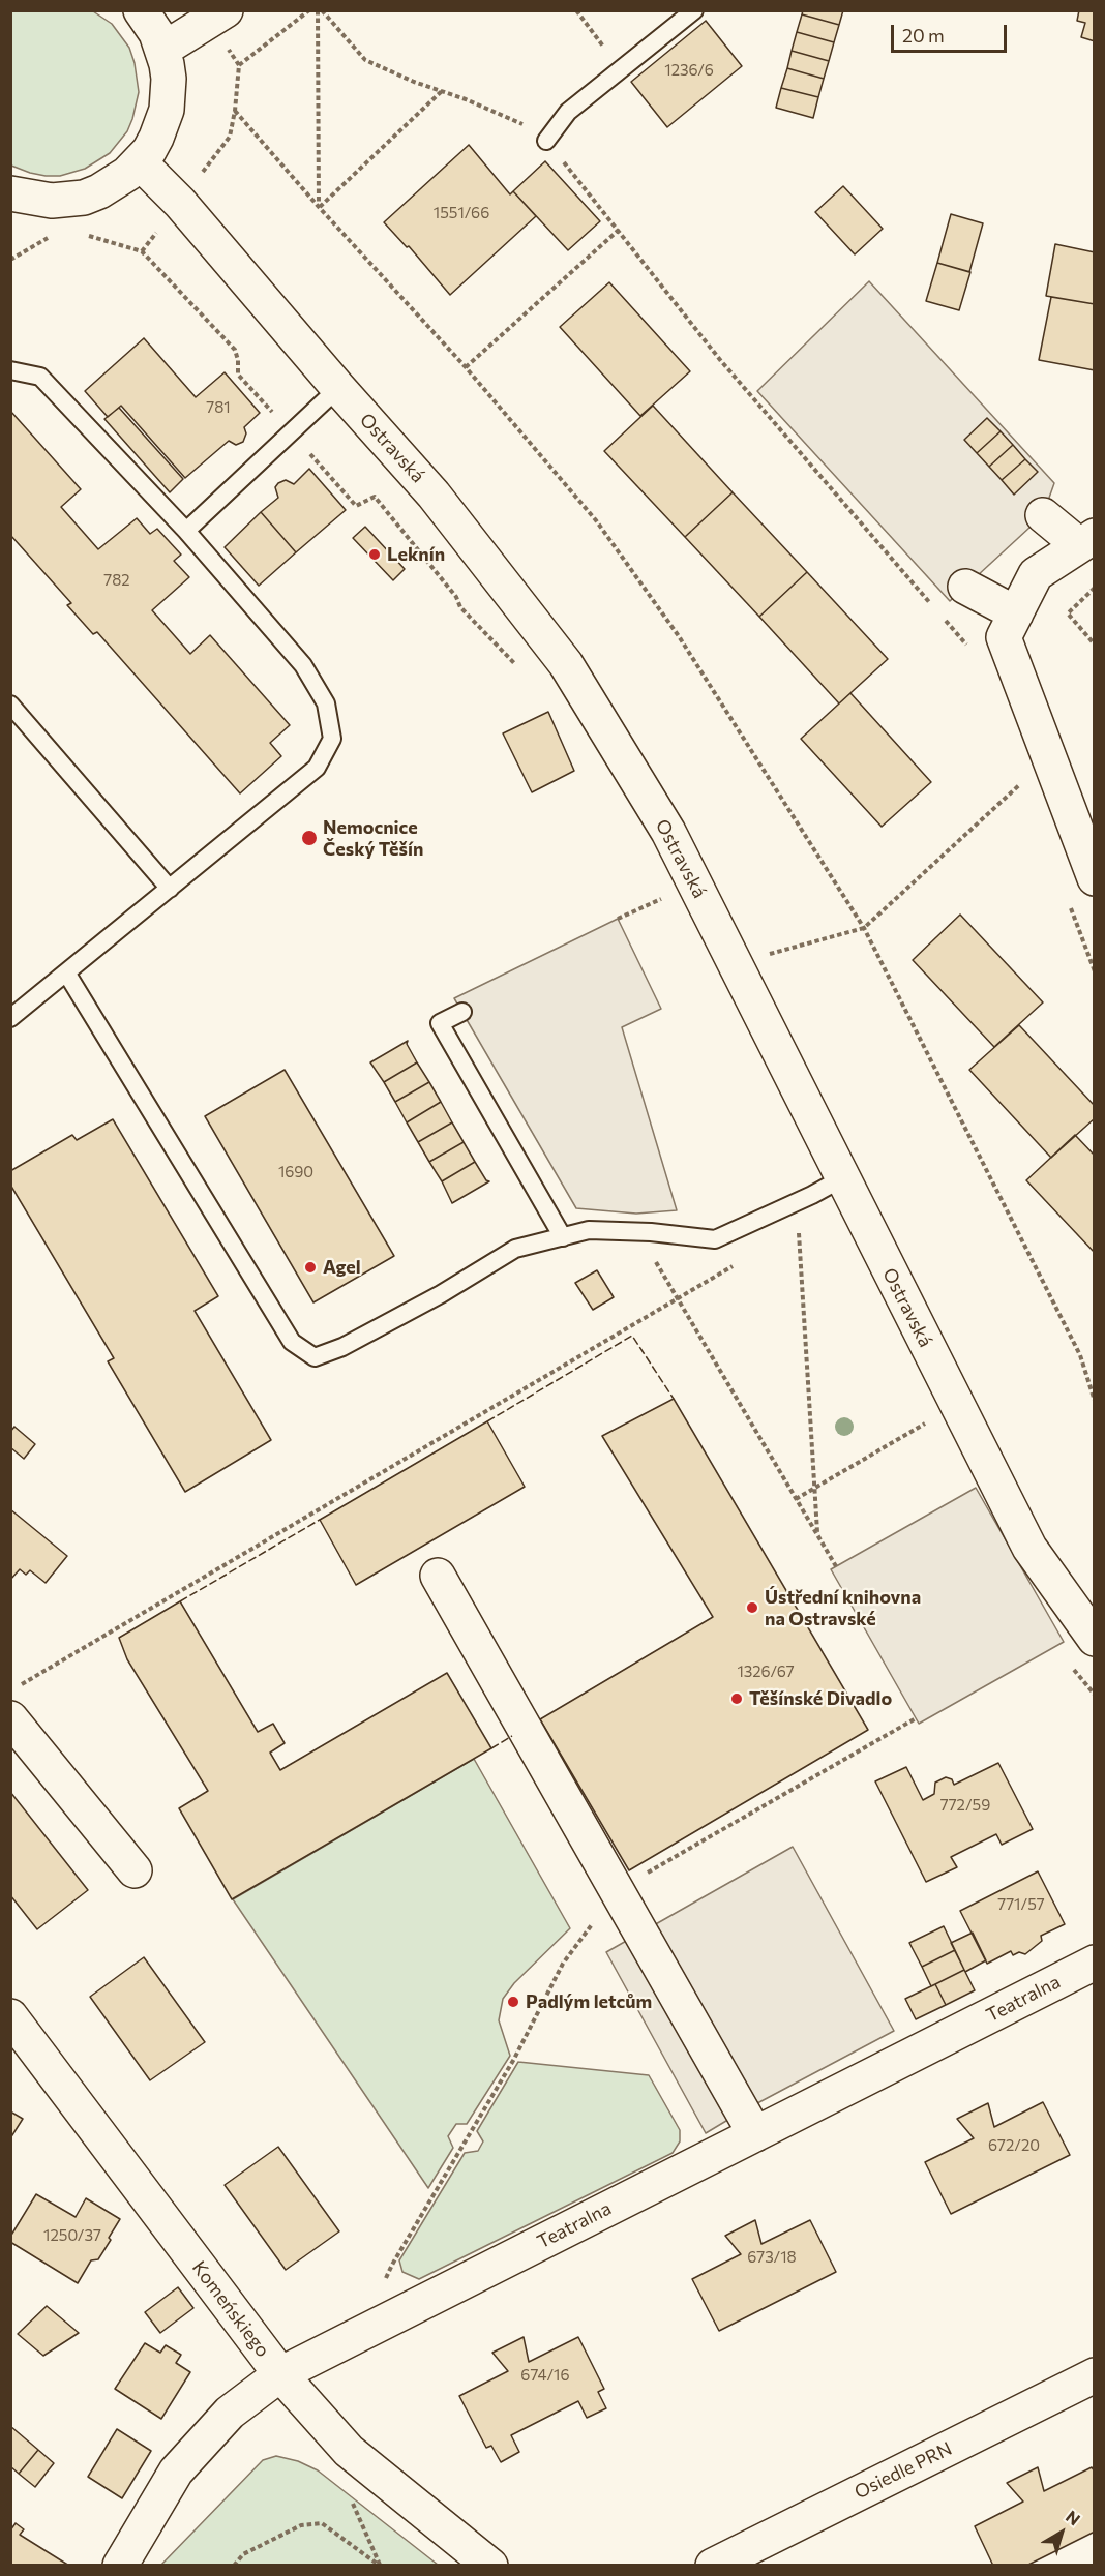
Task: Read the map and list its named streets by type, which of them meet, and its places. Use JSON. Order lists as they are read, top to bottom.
{
  "streets": {
    "street": [
      "Ostravská",
      "Teatralna",
      "Komeńskiego",
      "Osiedle PRN"
    ]
  },
  "crossings": [
    ["Teatralna", "Komeńskiego"]
  ],
  "places": [
    "Leknín",
    "Nemocnice Český Těšín",
    "Agel",
    "Ústřední knihovna na Ostravské",
    "Těšínské Divadlo",
    "Padlým letcům"
  ],
  "house_numbers": [
    "1236/6",
    "1551/66",
    "781",
    "782",
    "1690",
    "1326/67",
    "772/59",
    "771/57",
    "672/20",
    "1250/37",
    "673/18",
    "674/16"
  ],
  "scale_bar": "20 m",
  "north": "top right"
}
